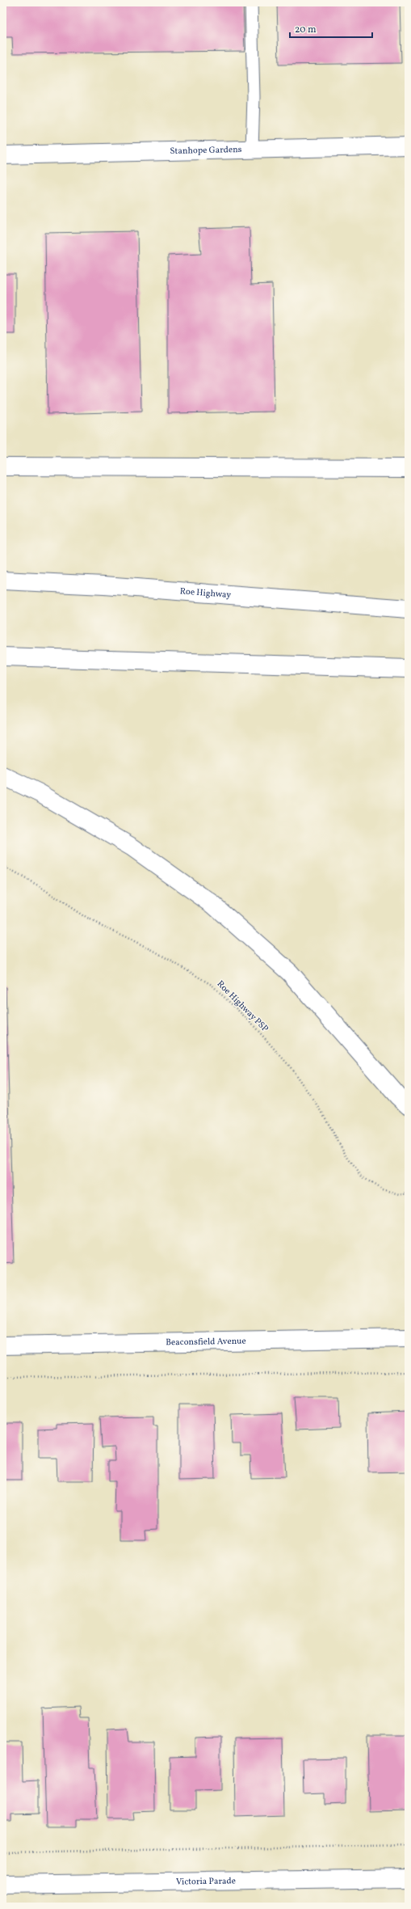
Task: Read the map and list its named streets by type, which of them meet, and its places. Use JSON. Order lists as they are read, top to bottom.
{
  "streets": {
    "main road": [
      "Stanhope Gardens",
      "Roe Highway",
      "Beaconsfield Avenue",
      "Victoria Parade"
    ],
    "path": ["Roe Highway PSP"]
  },
  "scale_bar": "20 m"
}
